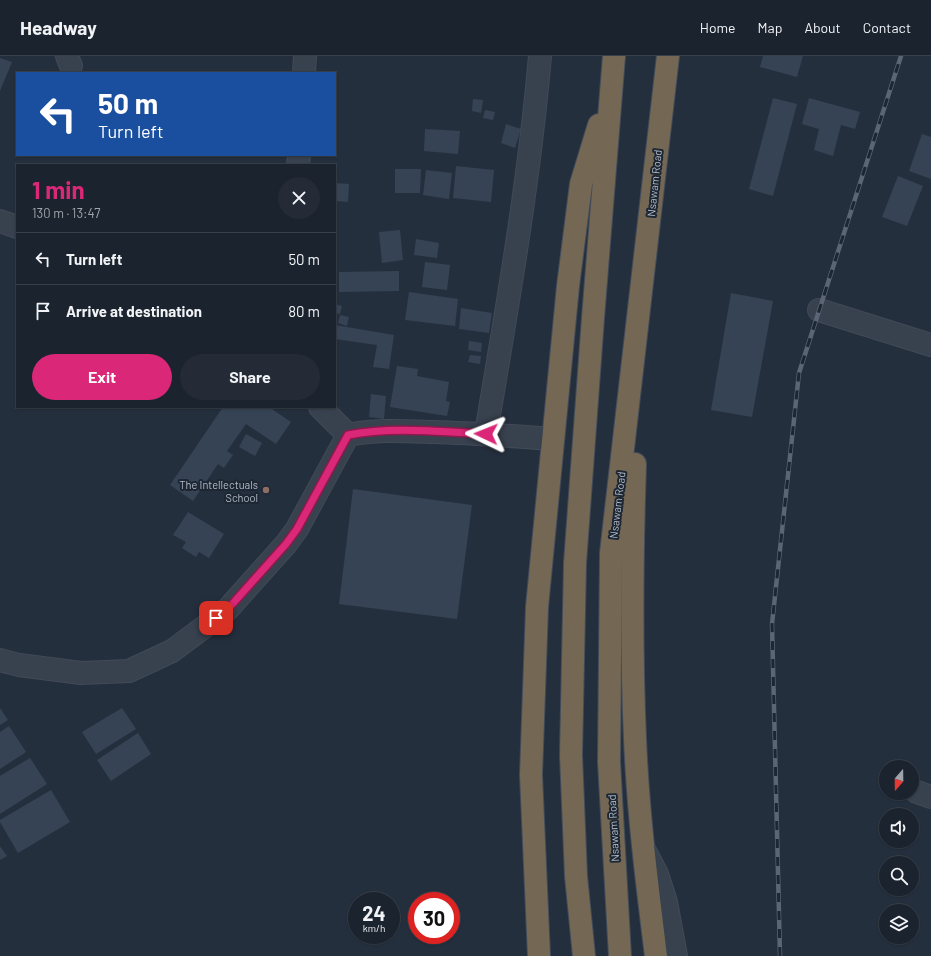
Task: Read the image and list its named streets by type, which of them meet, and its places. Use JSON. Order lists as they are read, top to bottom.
{
  "streets": {
    "highway": ["Nsawam Road"]
  },
  "places": ["The Intellectuals School"],
  "north": "bottom",
  "page": {
    "header": "Headway",
    "nav": [
      "Home",
      "Map",
      "About",
      "Contact"
    ],
    "turn": ["50 m", "Turn left"],
    "heading": ["1 min", "130 m · 13:47"],
    "list": [
      {
        "name": "Turn left",
        "value": "50 m"
      },
      {
        "name": "Arrive at destination",
        "value": "80 m"
      }
    ],
    "buttons": ["Exit", "Share"],
    "speed": "24 km/h",
    "limit": "30"
  }
}
